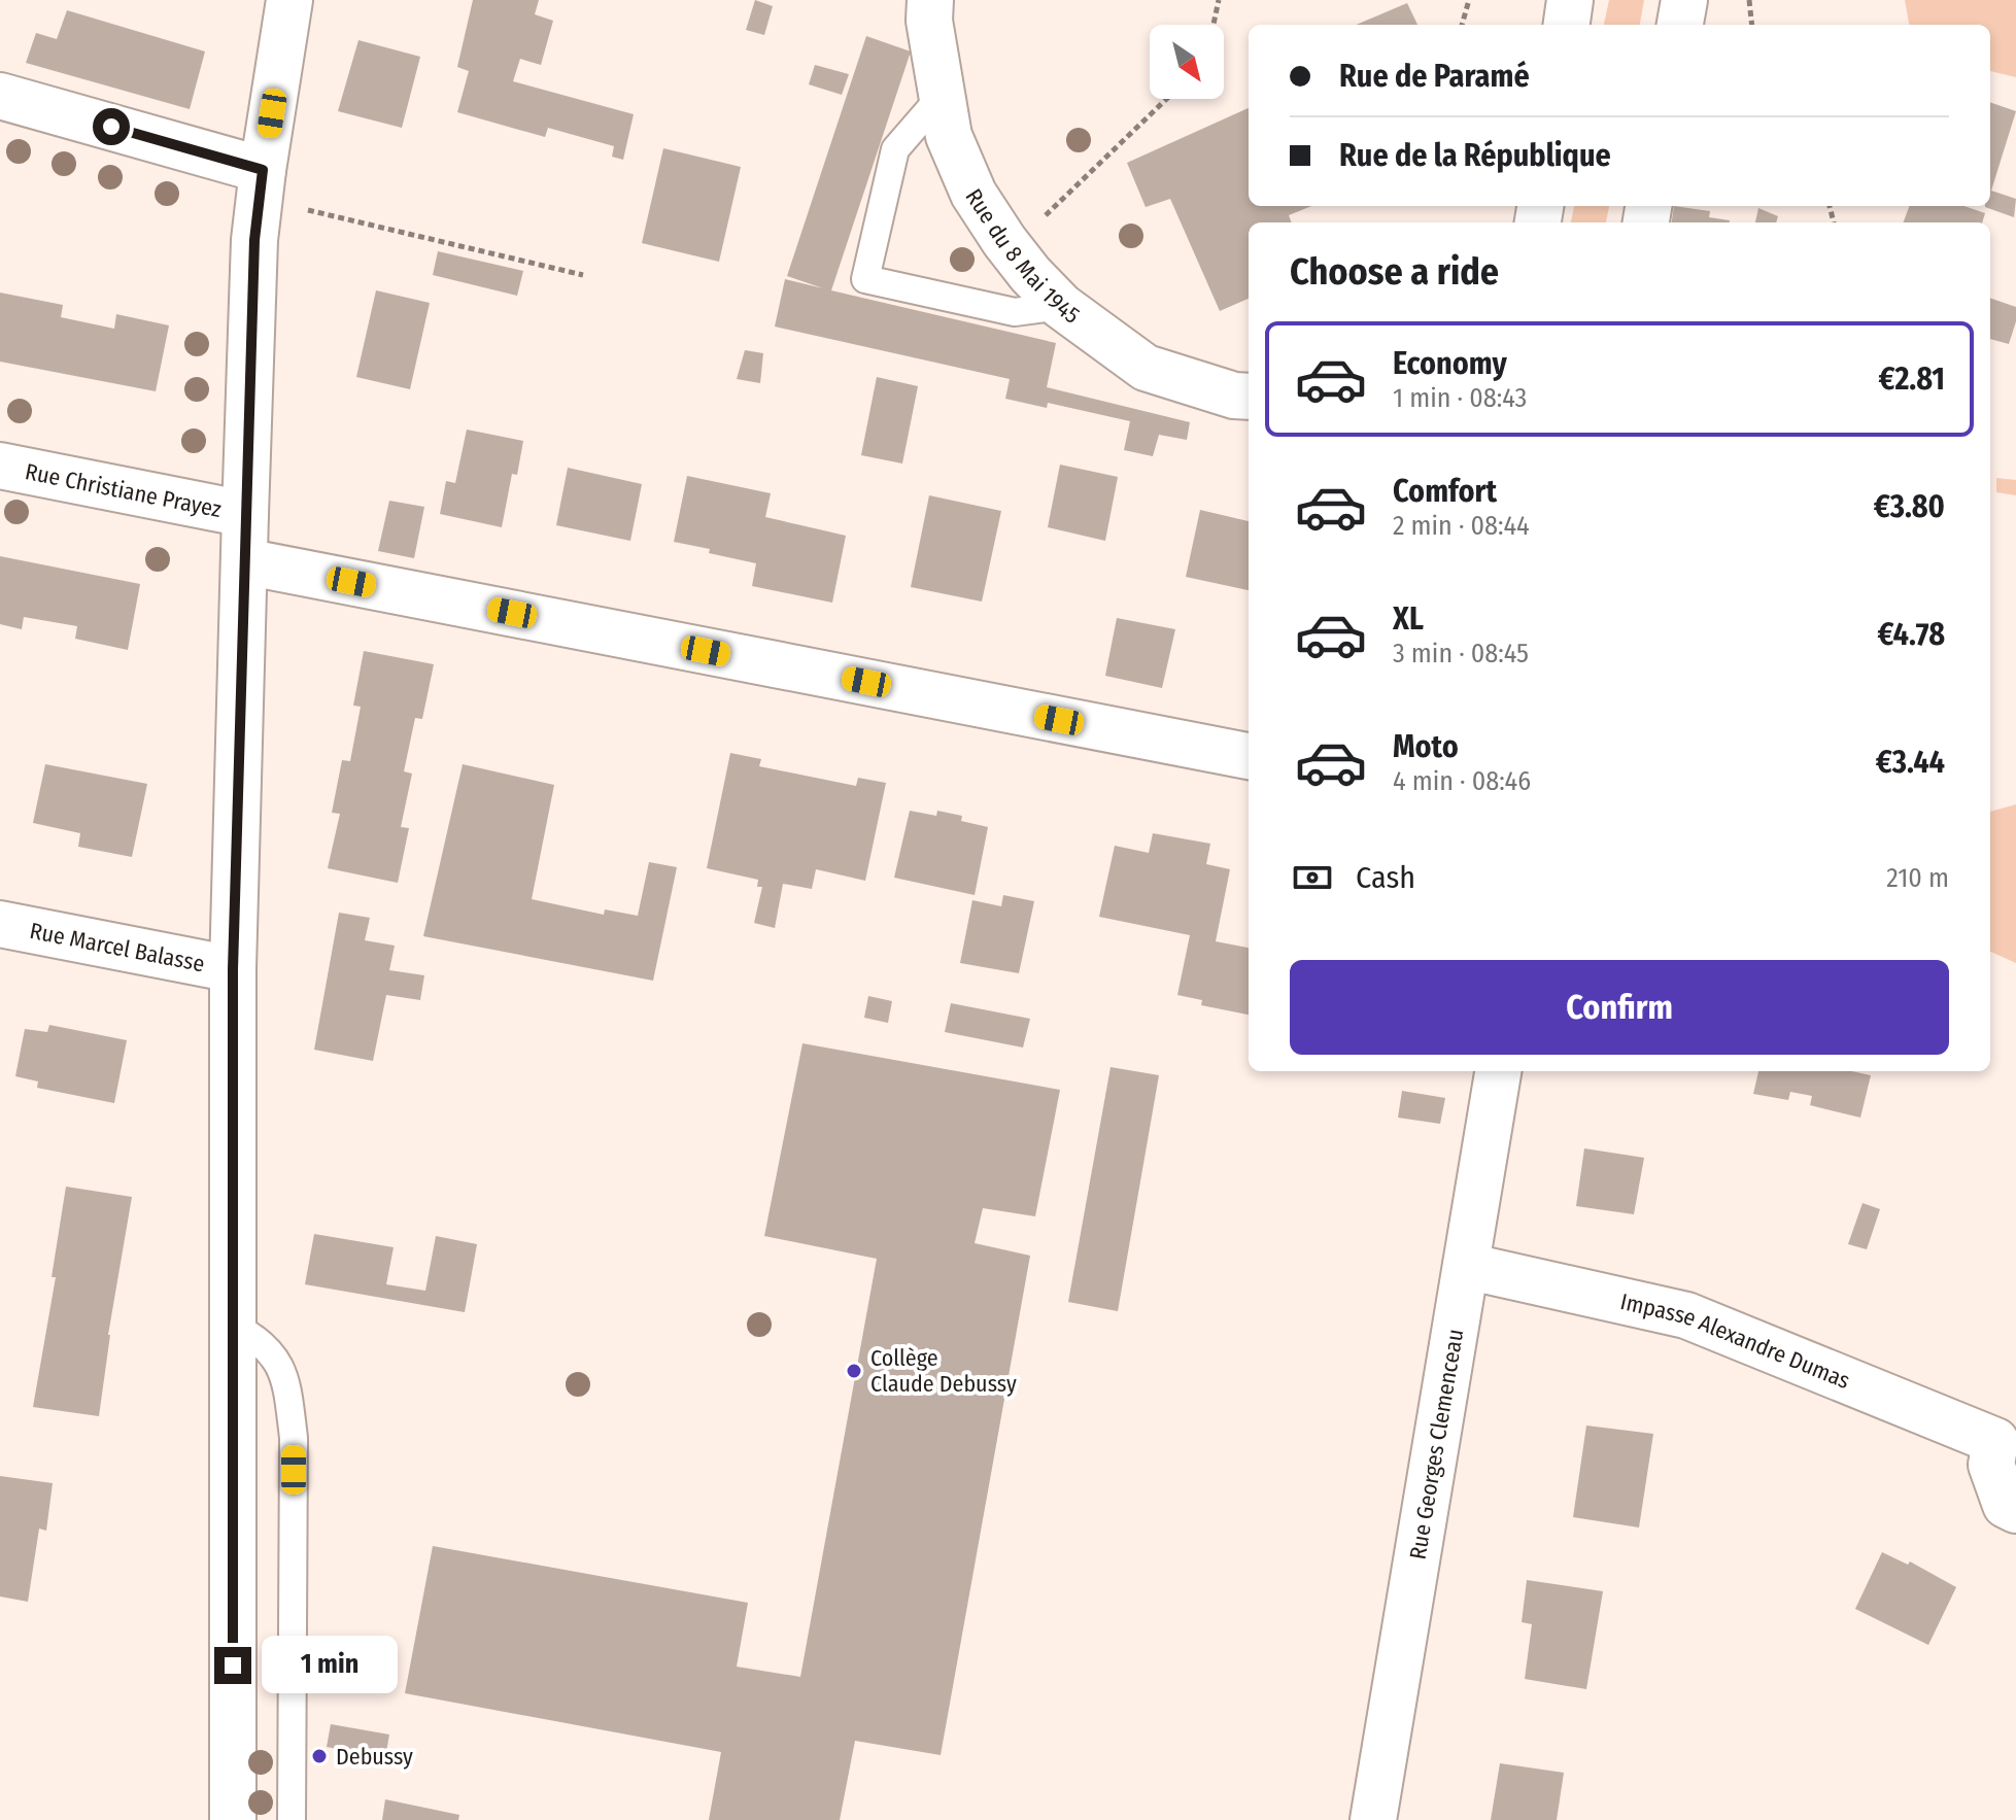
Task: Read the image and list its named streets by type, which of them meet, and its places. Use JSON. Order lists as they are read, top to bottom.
{
  "streets": {
    "street": [
      "Rue du 8 Mai 1945",
      "Rue Christiane Prayez",
      "Rue Marcel Balasse",
      "Impasse Alexandre Dumas",
      "Rue Georges Clemenceau"
    ]
  },
  "crossings": [
    ["Impasse Alexandre Dumas", "Rue Georges Clemenceau"]
  ],
  "places": ["Collège Claude Debussy", "Debussy"],
  "north": "bottom right",
  "page": {
    "banner": ["Rue de Paramé", "Rue de la République"],
    "heading": "Choose a ride",
    "list": [
      {
        "name": "Economy",
        "note": "1 min · 08:43",
        "value": "€2.81"
      },
      {
        "name": "Comfort",
        "note": "2 min · 08:44",
        "value": "€3.80"
      },
      {
        "name": "XL",
        "note": "3 min · 08:45",
        "value": "€4.78"
      },
      {
        "name": "Moto",
        "note": "4 min · 08:46",
        "value": "€3.44"
      }
    ],
    "pay": ["Cash", "210 m"],
    "buttons": "Confirm",
    "bubble": "1 min"
  }
}
